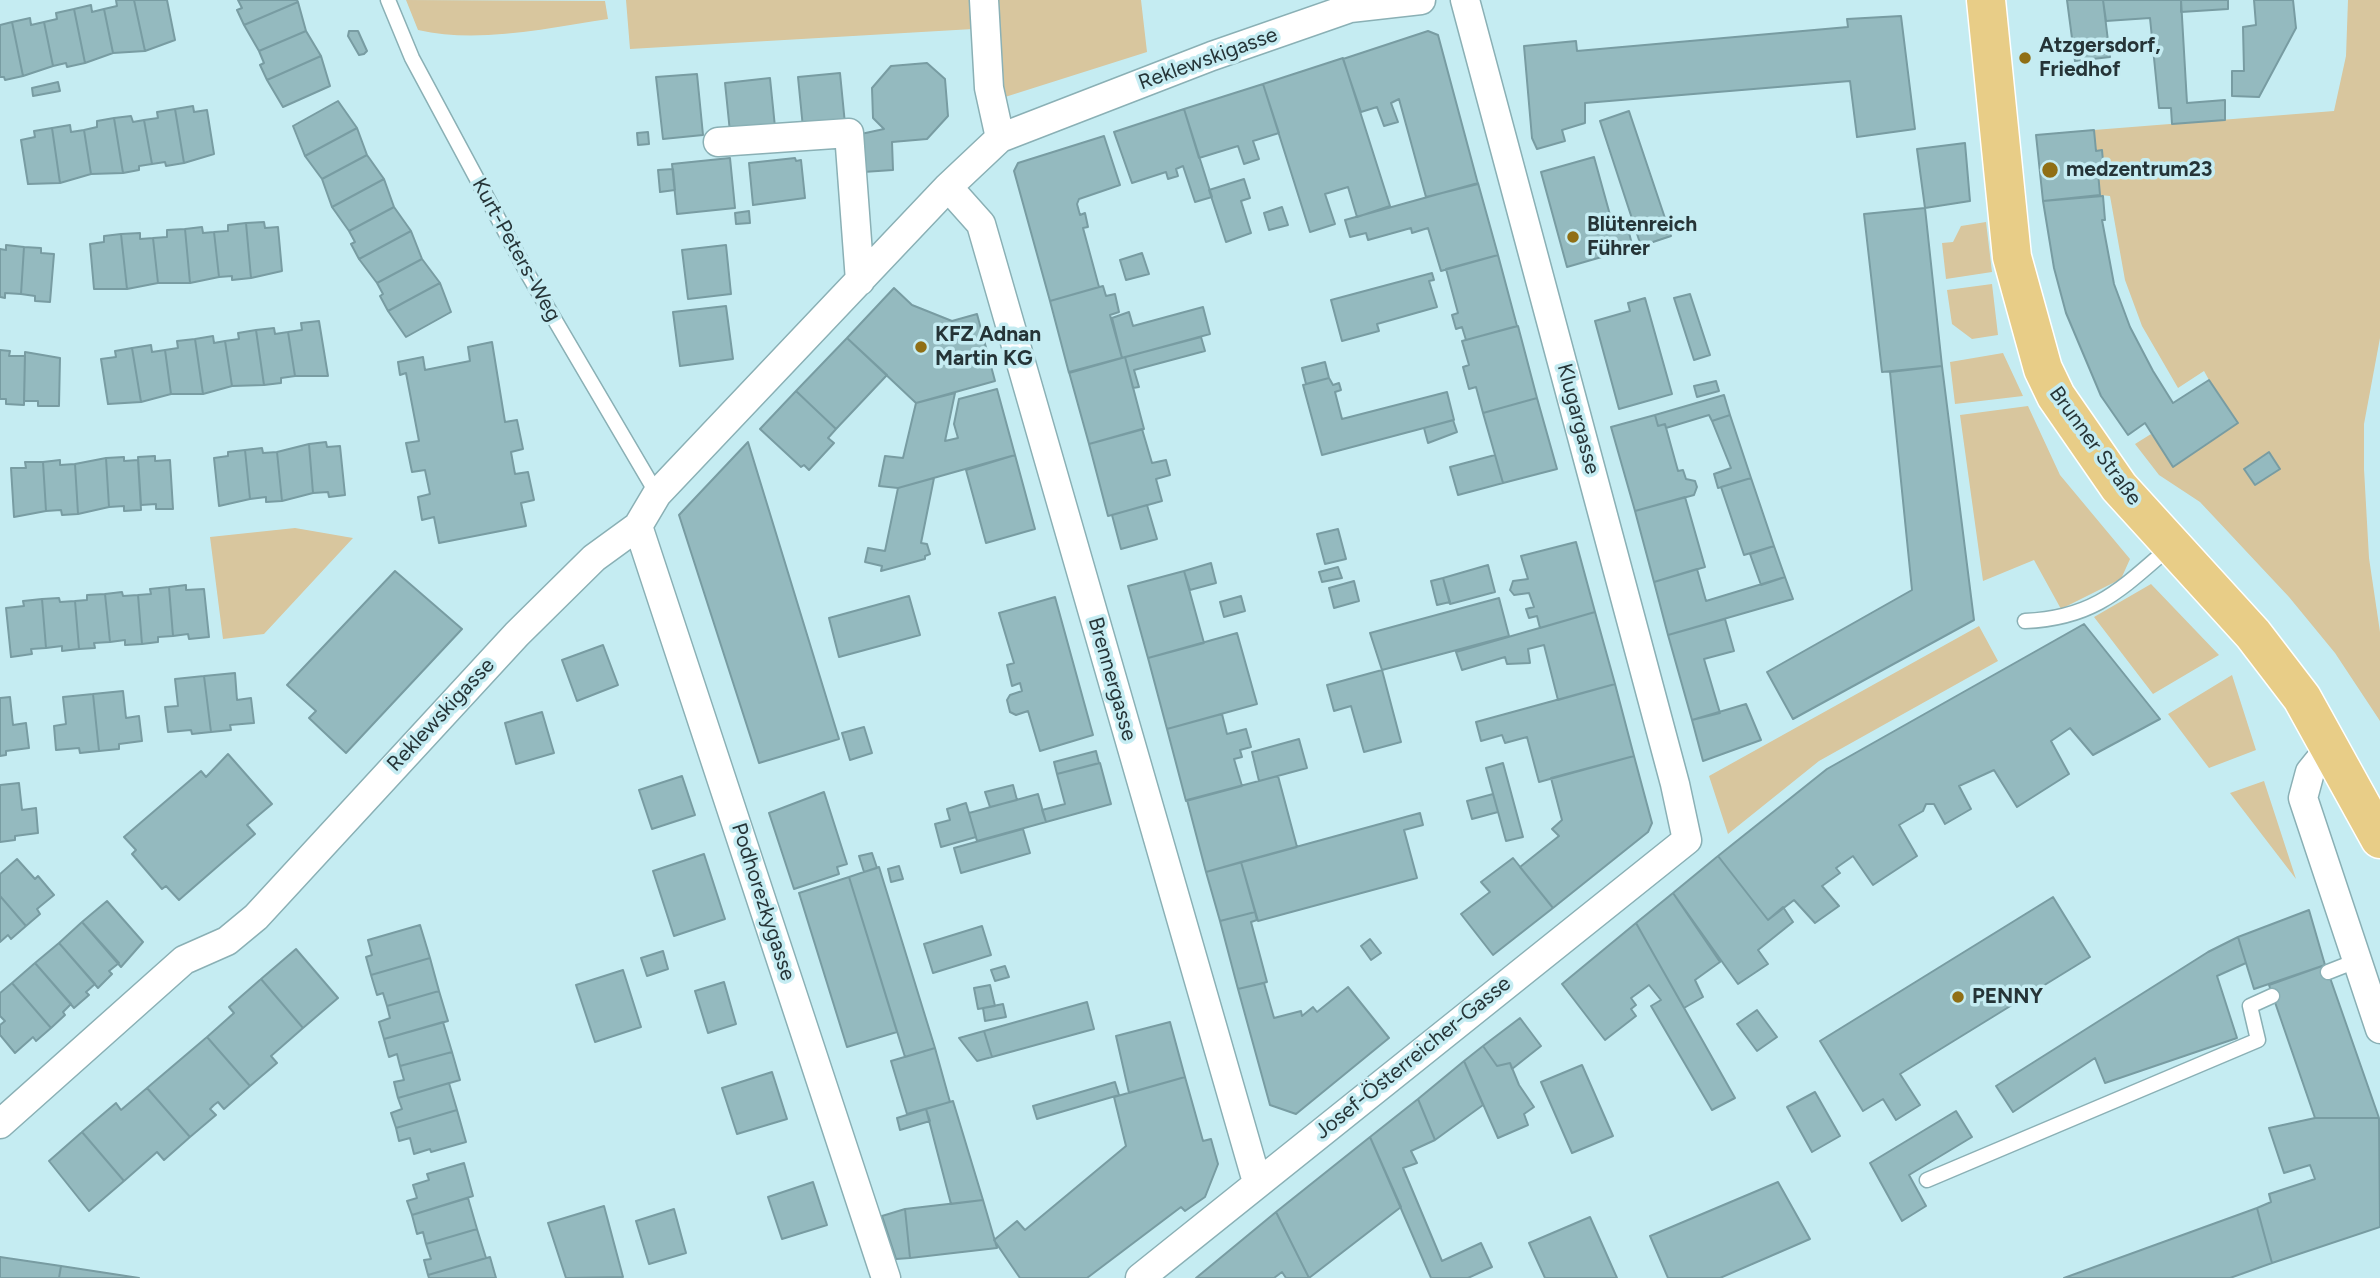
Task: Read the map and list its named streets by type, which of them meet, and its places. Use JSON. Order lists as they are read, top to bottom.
{
  "streets": {
    "main road": ["Brunner Straße"],
    "street": [
      "Reklewskigasse",
      "Klugargasse",
      "Brennergasse",
      "Podhorezkygasse",
      "Josef-Österreicher-Gasse"
    ],
    "lane": ["Kurt-Peters-Weg"]
  },
  "crossings": [
    ["Reklewskigasse", "Kurt-Peters-Weg"],
    ["Reklewskigasse", "Brennergasse"],
    ["Reklewskigasse", "Podhorezkygasse"],
    ["Klugargasse", "Josef-Österreicher-Gasse"],
    ["Brennergasse", "Josef-Österreicher-Gasse"]
  ],
  "places": [
    "Atzgersdorf, Friedhof",
    "medzentrum23",
    "Blütenreich Führer",
    "KFZ Adnan Martin KG",
    "PENNY"
  ]
}
